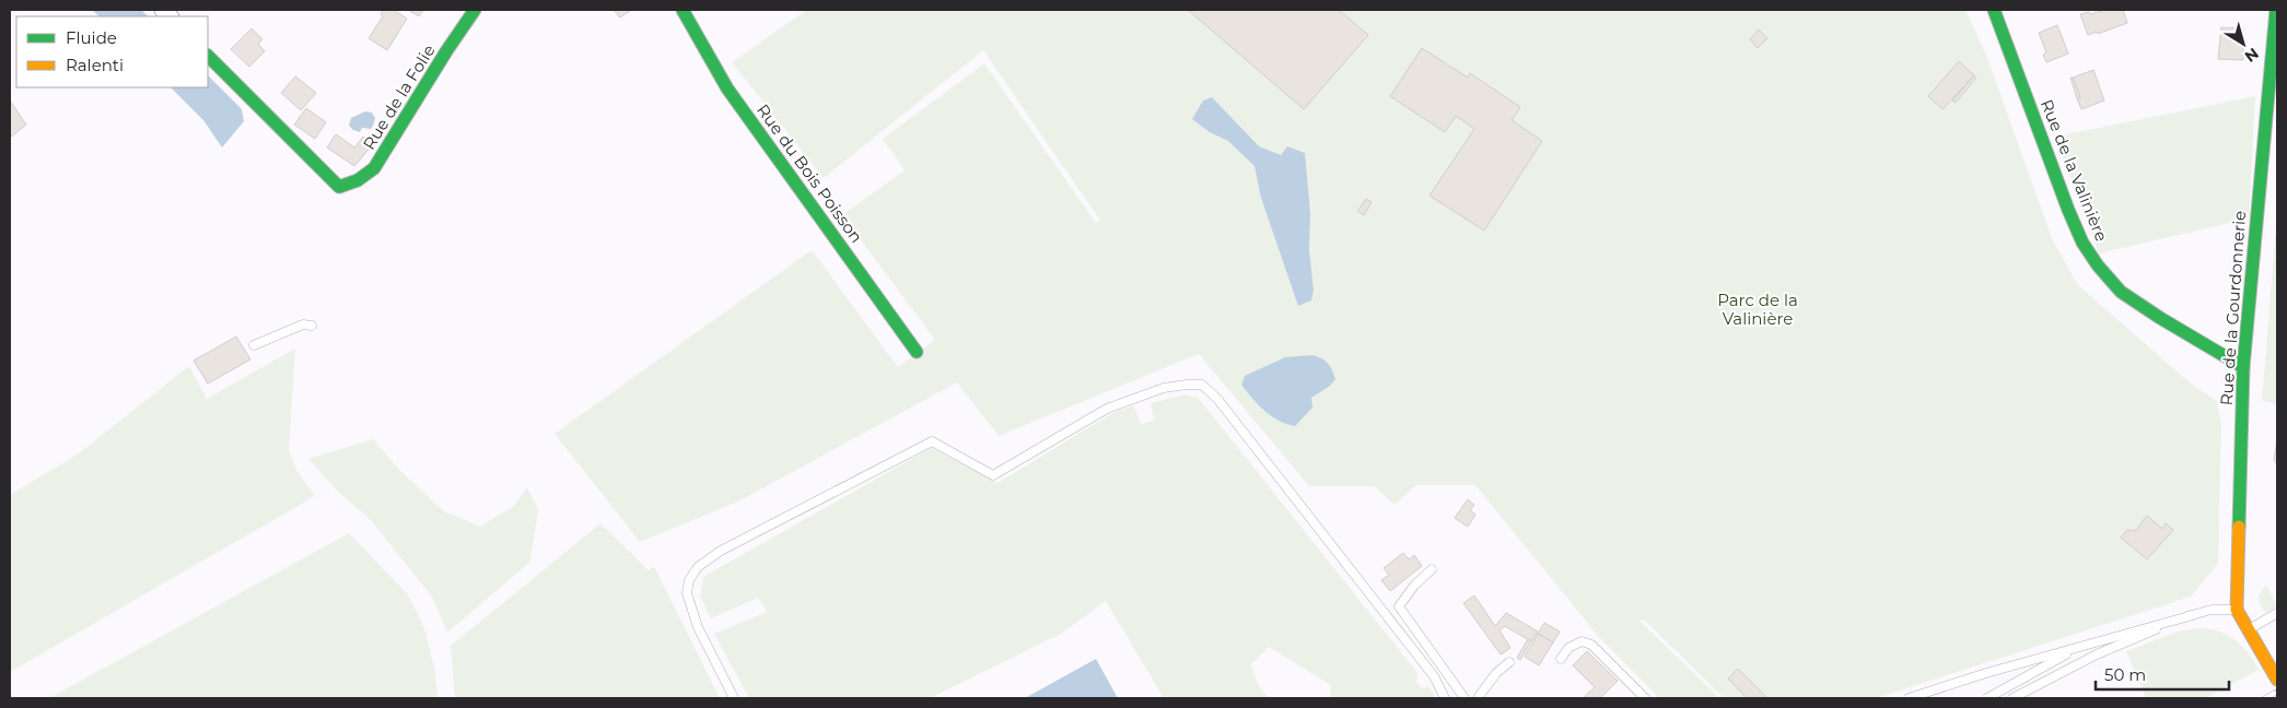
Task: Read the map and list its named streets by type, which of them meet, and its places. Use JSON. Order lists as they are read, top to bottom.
{
  "streets": {
    "street": [
      "Rue de la Folie",
      "Rue de la Valinière",
      "Rue du Bois Poisson",
      "Rue de la Gourdonnerie"
    ]
  },
  "crossings": [
    ["Rue de la Valinière", "Rue de la Gourdonnerie"]
  ],
  "parks": ["Parc de la Valinière"],
  "legend": ["Fluide", "Ralenti"],
  "scale_bar": "50 m",
  "north": "bottom right"
}
